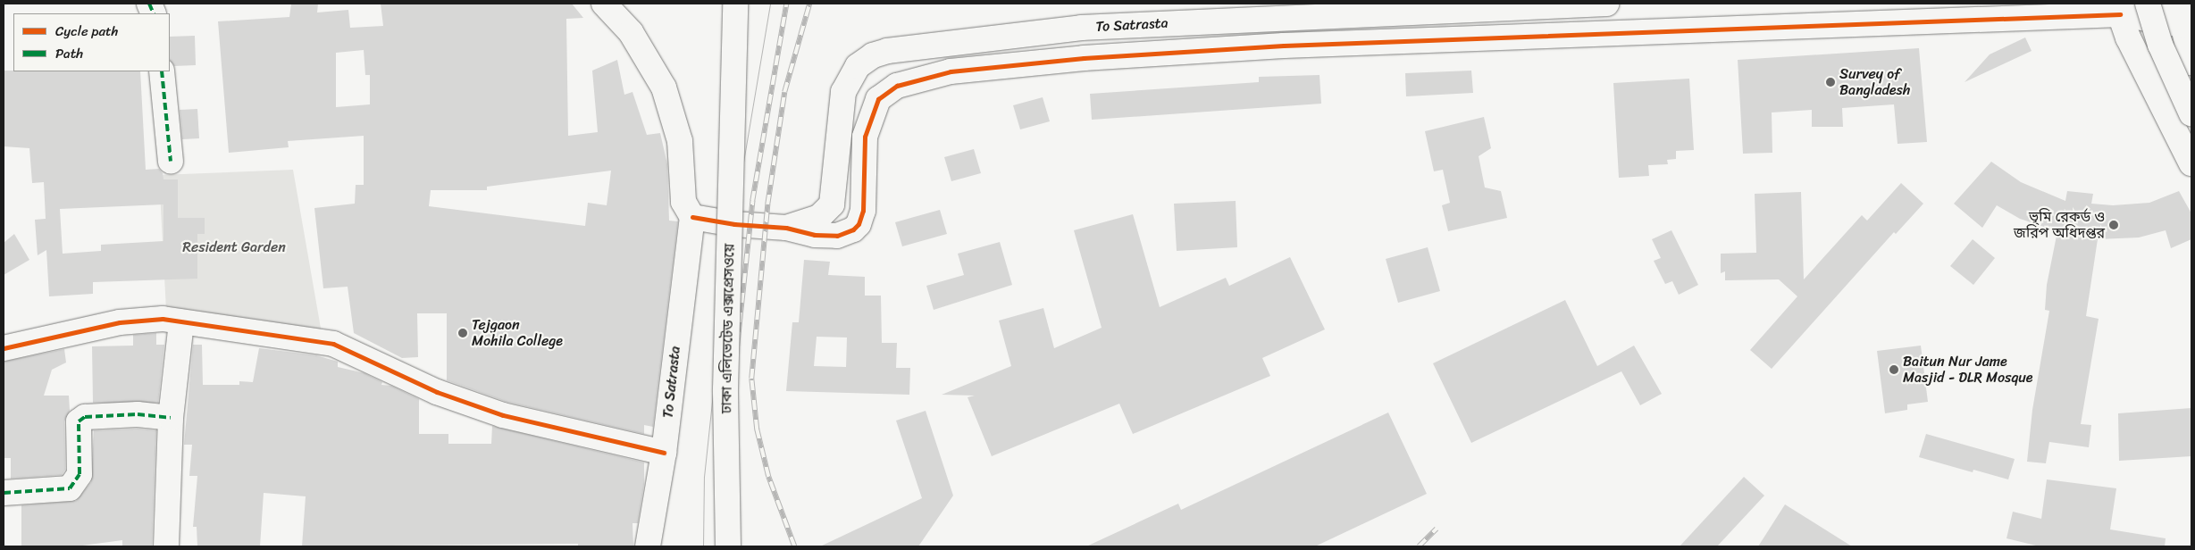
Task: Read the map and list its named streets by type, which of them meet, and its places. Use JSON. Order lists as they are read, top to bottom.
{
  "streets": {
    "main road": ["To Satrasta", "ঢাকা এলিভেটেড এক্সপ্রেসওয়ে"]
  },
  "parks": ["Resident Garden"],
  "places": [
    "Survey of Bangladesh",
    "ভূমি রেকর্ড ও জরিপ অধিদপ্তর",
    "Tejgaon Mohila College",
    "Baitun Nur Jame Masjid - DLR Mosque"
  ],
  "legend": ["Cycle path", "Path"]
}
